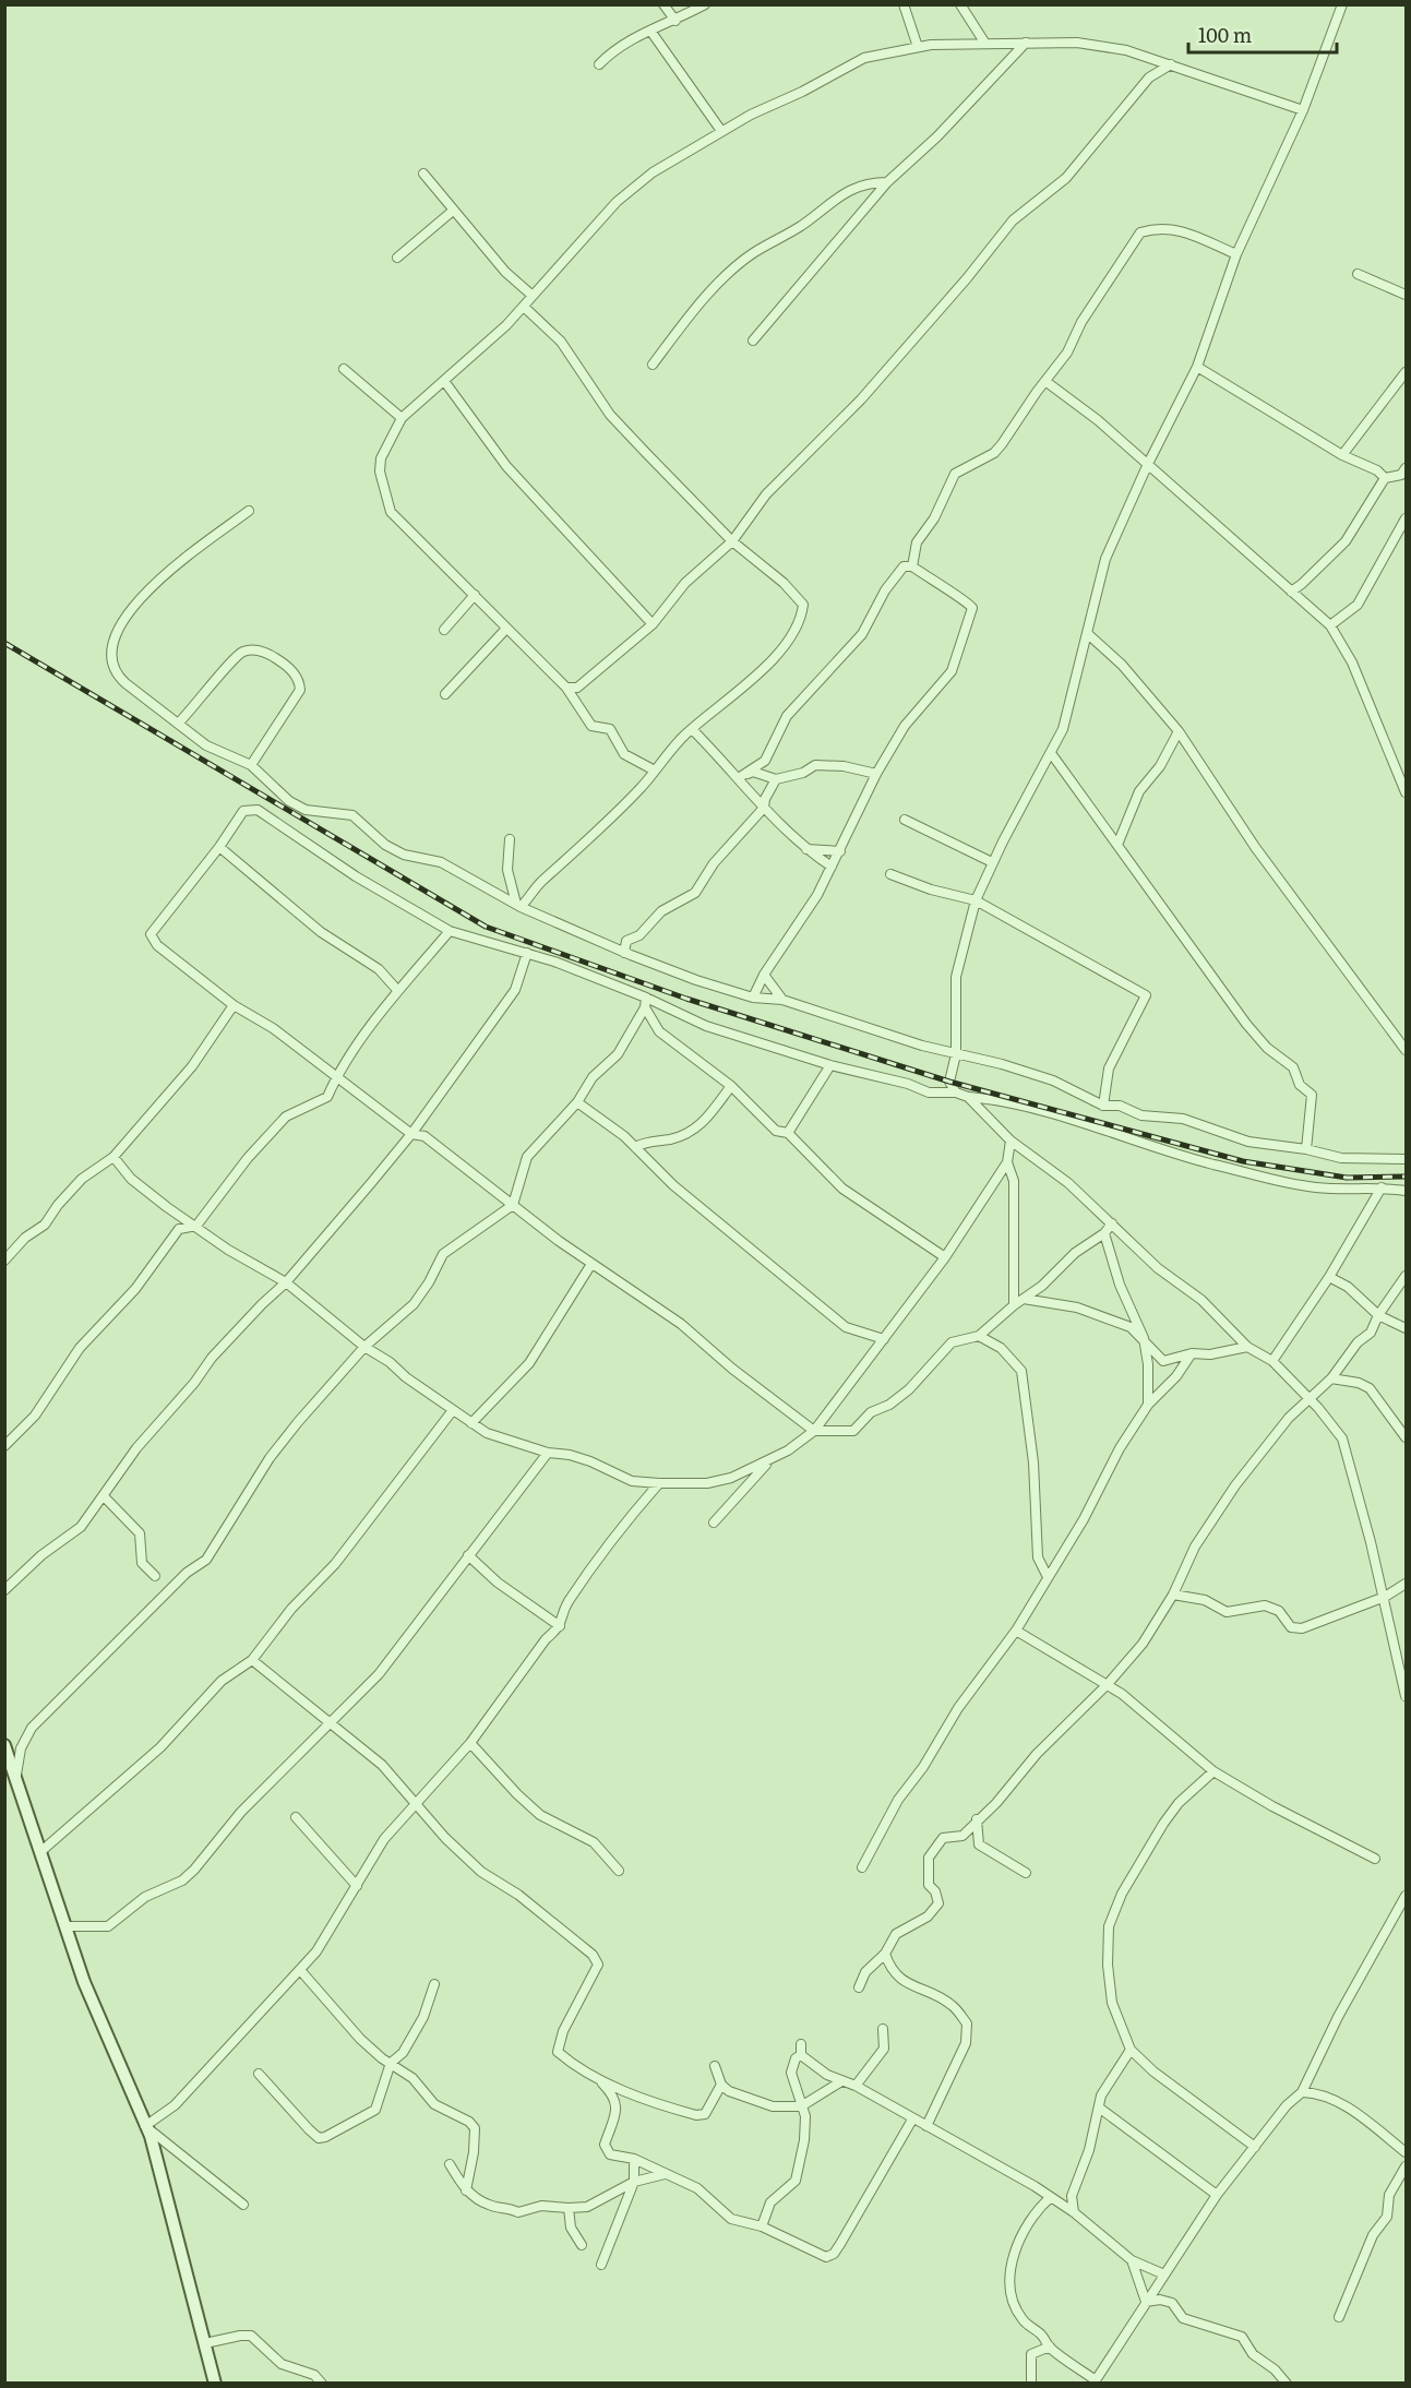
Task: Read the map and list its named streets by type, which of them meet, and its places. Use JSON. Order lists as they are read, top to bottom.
{
  "scale_bar": "100 m"
}
